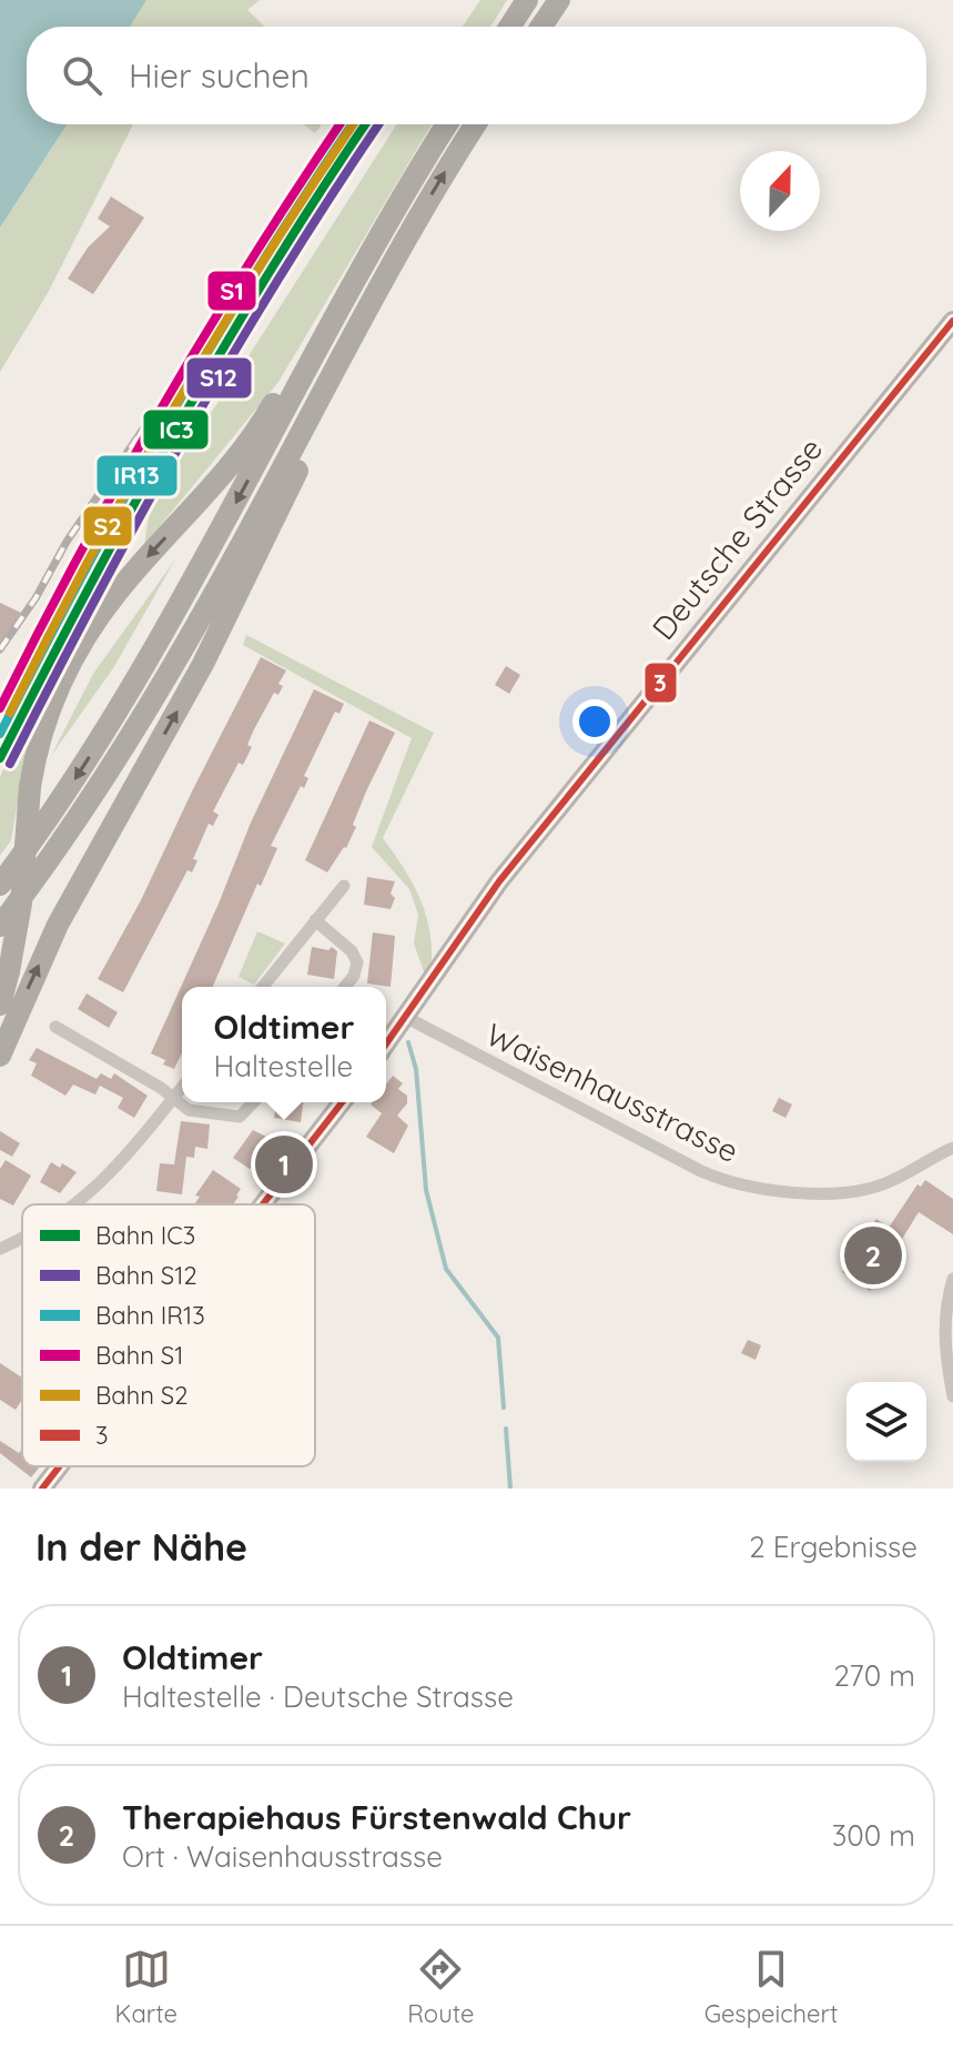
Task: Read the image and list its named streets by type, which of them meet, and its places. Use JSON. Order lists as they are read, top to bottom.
{
  "streets": {
    "main road": ["Deutsche Strasse"],
    "street": ["Waisenhausstrasse"]
  },
  "crossings": [
    ["Deutsche Strasse", "Waisenhausstrasse"]
  ],
  "lines": [
    "rail line IC3",
    "rail line S12",
    "rail line IR13",
    "rail line S1",
    "rail line S2",
    "transit line 3"
  ],
  "legend": [
    "Bahn IC3",
    "Bahn S12",
    "Bahn IR13",
    "Bahn S1",
    "Bahn S2",
    "3"
  ],
  "north": "top",
  "page": {
    "search": "Hier suchen",
    "popup": ["Oldtimer", "Haltestelle"],
    "pins": ["1", "2"],
    "heading": ["In der Nähe", "2 Ergebnisse"],
    "list": [
      {
        "mark": "1",
        "name": "Oldtimer",
        "note": "Haltestelle · Deutsche Strasse",
        "value": "270 m"
      },
      {
        "mark": "2",
        "name": "Therapiehaus Fürstenwald Chur",
        "note": "Ort · Waisenhausstrasse",
        "value": "300 m"
      }
    ],
    "nav": ["Karte", "Route", "Gespeichert"]
  }
}
